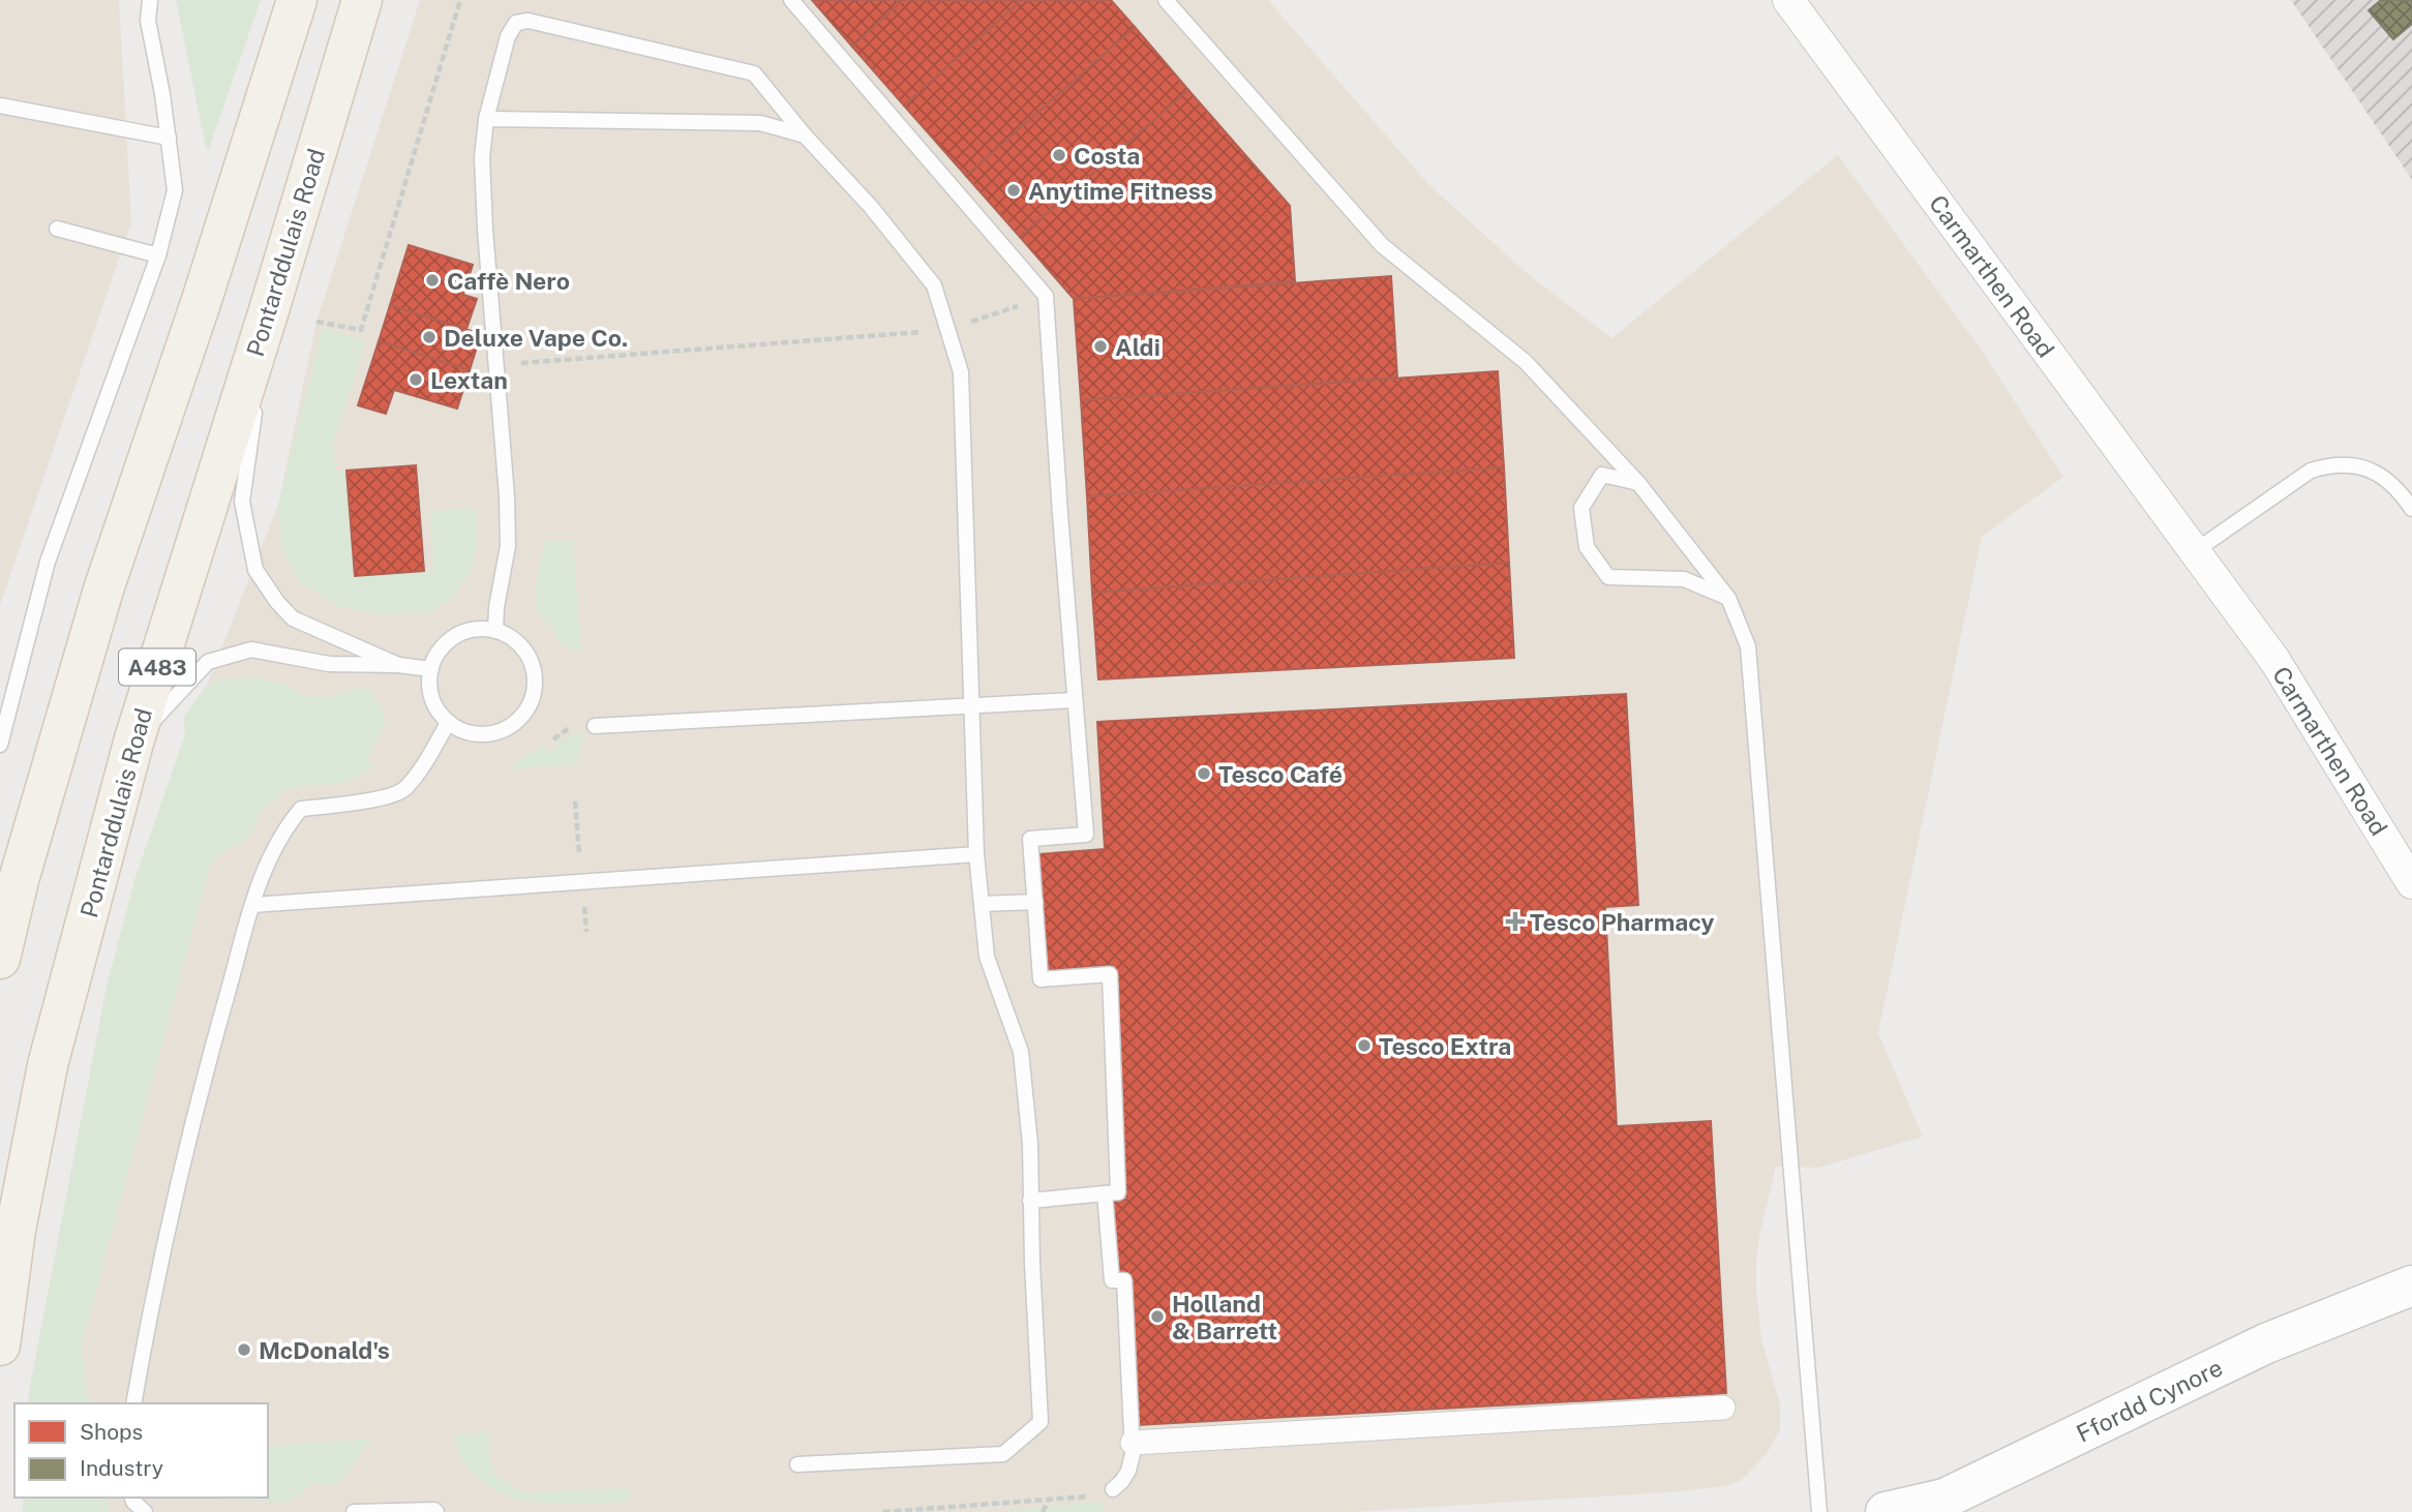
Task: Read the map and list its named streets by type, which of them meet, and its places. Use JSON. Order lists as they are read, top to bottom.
{
  "streets": {
    "main road": ["Pontarddulais Road", "A483", "Ffordd Cynore"],
    "street": ["Carmarthen Road"]
  },
  "places": {
    "other": [
      "Costa",
      "Anytime Fitness",
      "Caffè Nero",
      "Deluxe Vape Co.",
      "Aldi",
      "Lextan",
      "Tesco Café",
      "Tesco Extra",
      "Holland & Barrett",
      "McDonald's"
    ],
    "health": ["Tesco Pharmacy"]
  },
  "legend": ["Shops", "Industry"]
}
